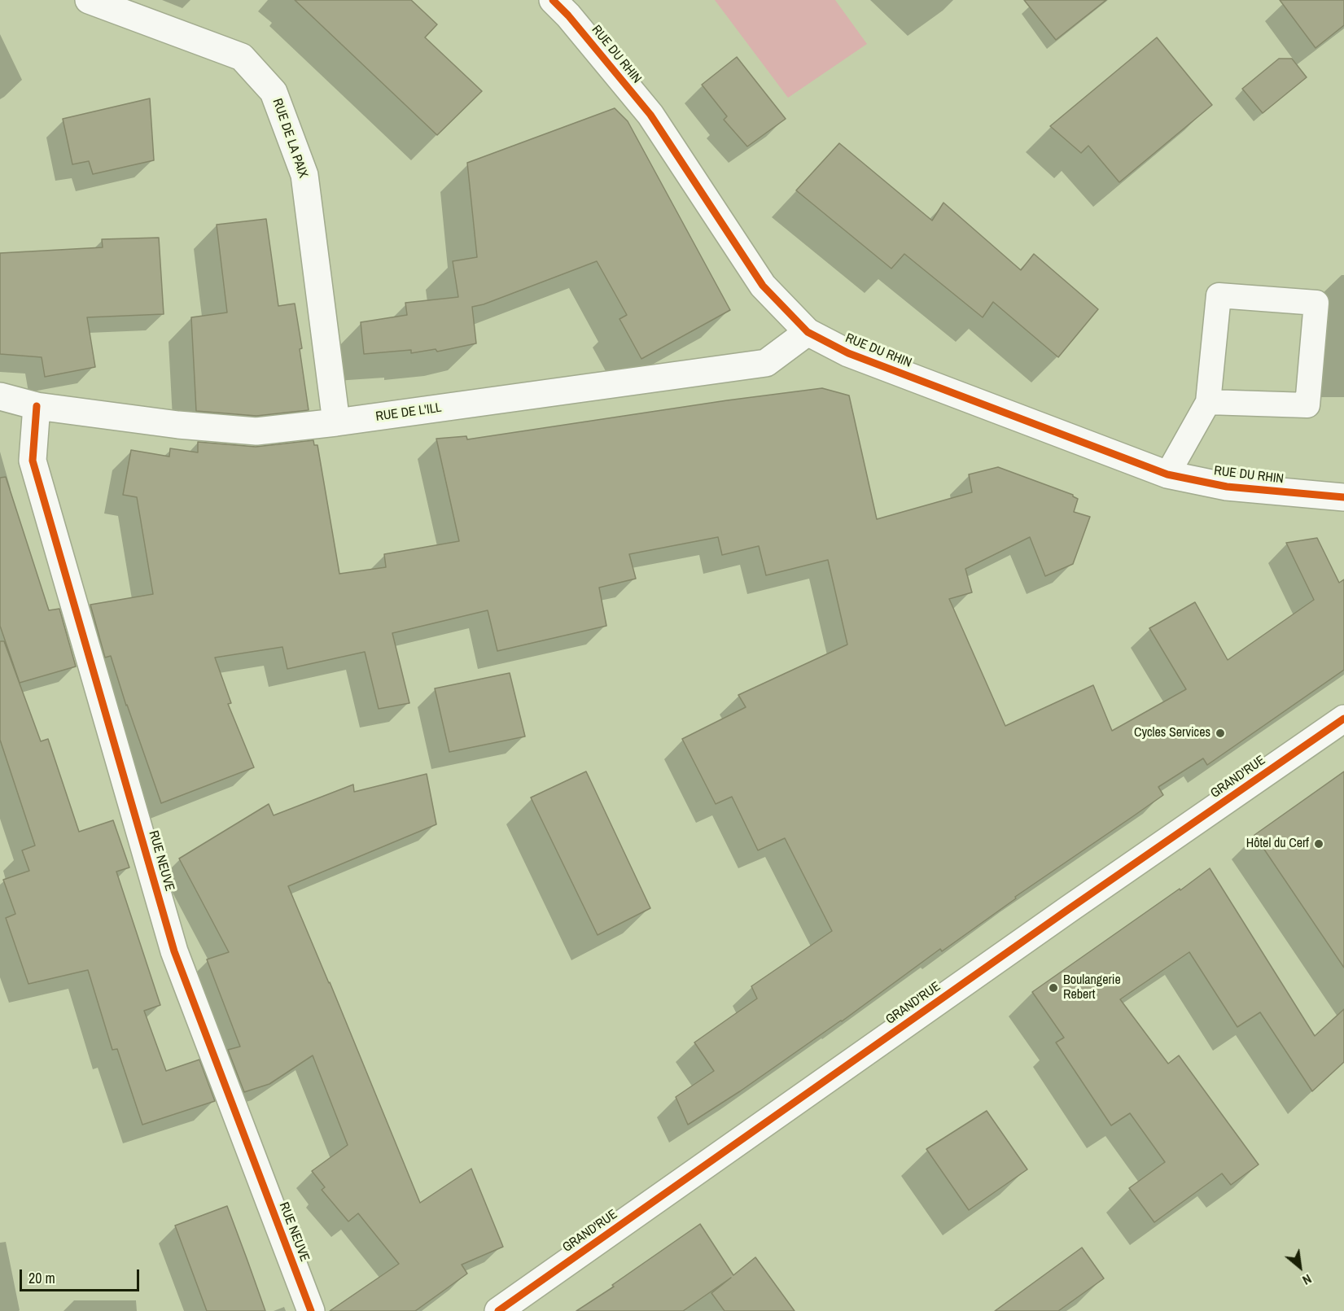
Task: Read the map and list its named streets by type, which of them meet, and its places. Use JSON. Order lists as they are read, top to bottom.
{
  "streets": {
    "street": [
      "RUE DU RHIN",
      "RUE DE LA PAIX",
      "RUE DE L'ILL",
      "GRAND'RUE",
      "RUE NEUVE"
    ]
  },
  "crossings": [
    ["RUE DU RHIN", "RUE DE L'ILL"],
    ["RUE DE LA PAIX", "RUE DE L'ILL"],
    ["RUE DE L'ILL", "RUE NEUVE"]
  ],
  "places": ["Cycles Services", "Hôtel du Cerf", "Boulangerie Rebert"],
  "scale_bar": "20 m",
  "north": "bottom right"
}
